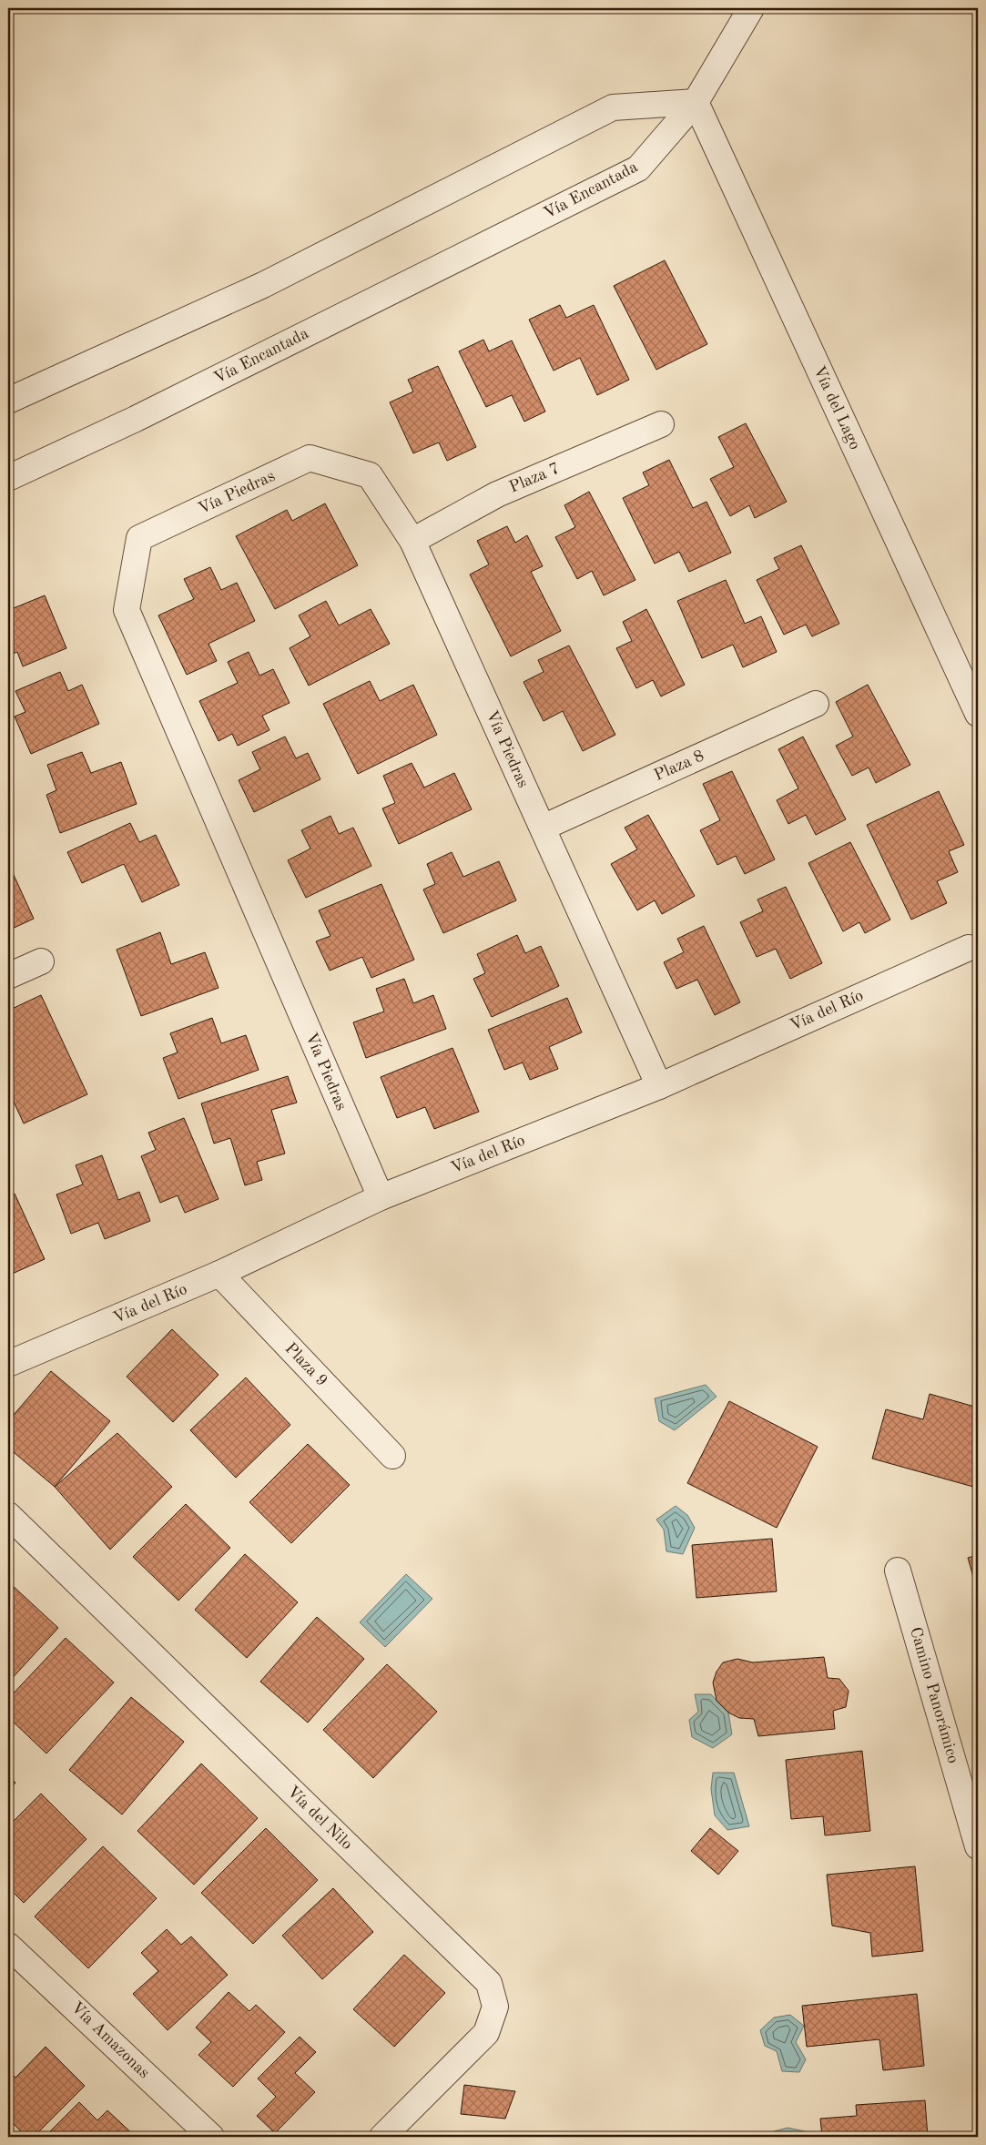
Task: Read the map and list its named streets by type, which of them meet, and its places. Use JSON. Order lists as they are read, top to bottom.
{
  "streets": {
    "street": [
      "Vía Encantada",
      "Vía del Lago",
      "Plaza 7",
      "Vía Piedras",
      "Plaza 8",
      "Vía del Río",
      "Plaza 9",
      "Camino Panorámico",
      "Vía del Nilo",
      "Vía Amazonas"
    ]
  },
  "crossings": [
    ["Vía Encantada", "Vía del Lago"],
    ["Plaza 7", "Vía Piedras"],
    ["Vía Piedras", "Plaza 8"],
    ["Vía Piedras", "Vía del Río"],
    ["Vía del Río", "Plaza 9"]
  ]
}
